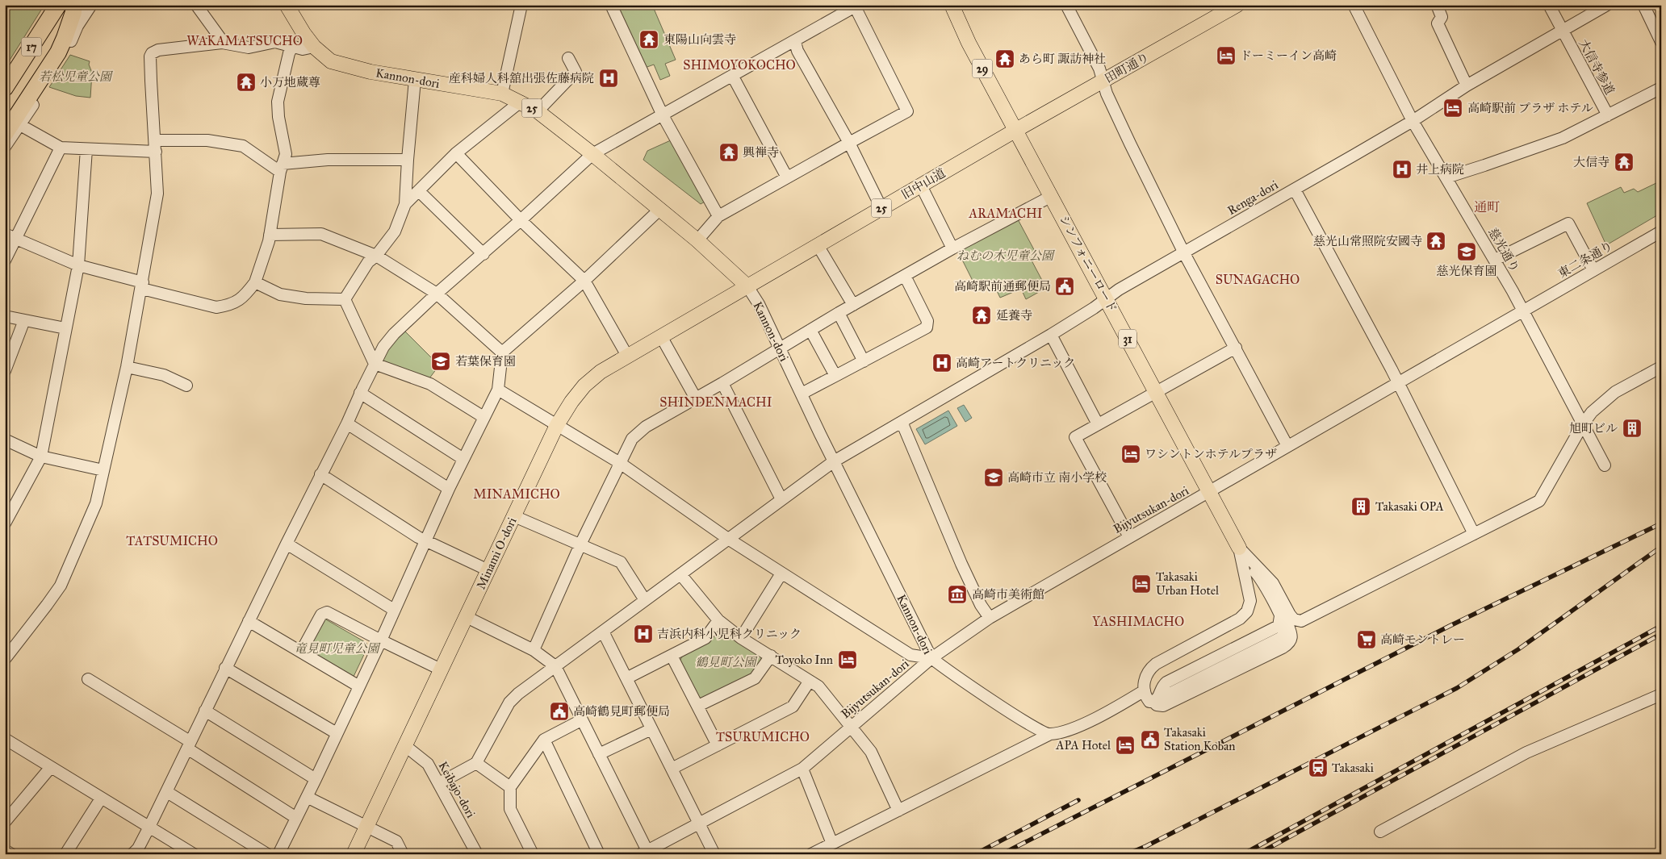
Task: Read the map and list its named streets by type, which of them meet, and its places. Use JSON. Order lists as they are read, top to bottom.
{
  "streets": {
    "highway": ["17"],
    "main road": [
      "田町通り",
      "29",
      "Kannon-dori",
      "25",
      "旧中山道",
      "シンフォニーロード",
      "31",
      "Minami O-dori"
    ],
    "street": [
      "大信寺参道",
      "Renga-dori",
      "慈光通り",
      "東二条通り",
      "Bijyutsukan-dori",
      "Keibajo-dori"
    ]
  },
  "crossings": [
    ["大信寺参道", "Renga-dori"],
    ["田町通り", "29"],
    ["田町通り", "旧中山道"],
    ["田町通り", "シンフォニーロード"],
    ["29", "旧中山道"],
    ["29", "シンフォニーロード"],
    ["Kannon-dori", "旧中山道"],
    ["Kannon-dori", "Renga-dori"],
    ["Kannon-dori", "Bijyutsukan-dori"],
    ["Kannon-dori", "Minami O-dori"],
    ["旧中山道", "シンフォニーロード"],
    ["旧中山道", "Minami O-dori"],
    ["Renga-dori", "慈光通り"],
    ["Renga-dori", "シンフォニーロード"],
    ["慈光通り", "東二条通り"],
    ["東二条通り", "Bijyutsukan-dori"],
    ["シンフォニーロード", "Bijyutsukan-dori"],
    ["Minami O-dori", "Keibajo-dori"]
  ],
  "districts": [
    "WAKAMATSUCHO",
    "SHIMOYOKOCHO",
    "通町",
    "ARAMACHI",
    "SUNAGACHO",
    "SHINDENMACHI",
    "MINAMICHO",
    "TATSUMICHO",
    "YASHIMACHO",
    "TSURUMICHO"
  ],
  "parks": [
    "若松児童公園",
    "ねむの木児童公園",
    "竜見町児童公園",
    "鶴見町公園"
  ],
  "places": {
    "temple": [
      "東陽山向雲寺",
      "あら町 諏訪神社",
      "小万地蔵尊",
      "興禅寺",
      "大信寺",
      "慈光山常照院安國寺",
      "延養寺"
    ],
    "hotel": [
      "ドーミーイン高崎",
      "高崎駅前 プラザ ホテル",
      "ワシントンホテルプラザ",
      "Takasaki Urban Hotel",
      "Toyoko Inn",
      "APA Hotel"
    ],
    "hospital": [
      "産科婦人科舘出張佐藤病院",
      "井上病院",
      "高崎アートクリニック",
      "吉浜内科小児科クリニック"
    ],
    "school or university": ["慈光保育園", "若葉保育園", "高崎市立 南小学校"],
    "public building": ["高崎駅前通郵便局", "高崎鶴見町郵便局", "Takasaki Station Koban"],
    "building": ["旭町ビル", "Takasaki OPA"],
    "museum": ["高崎市美術館"],
    "supermarket": ["高崎モントレー"],
    "station": ["Takasaki"]
  }
}
